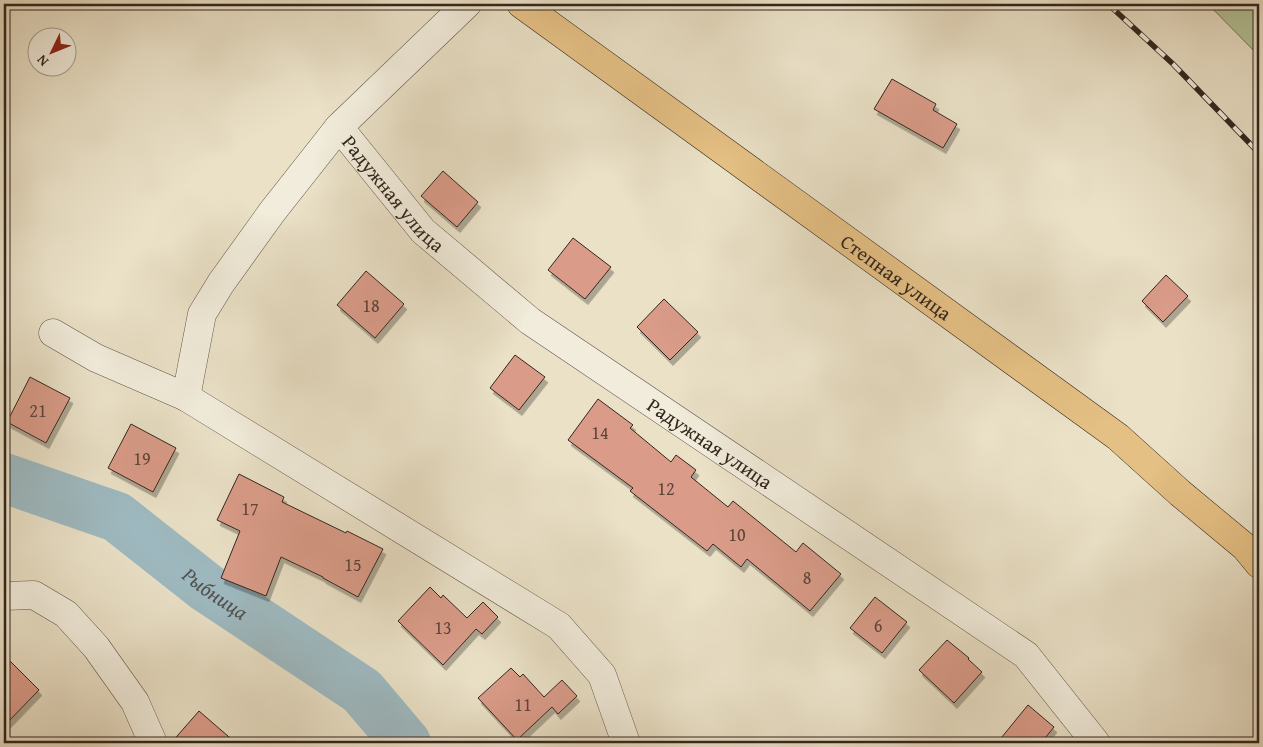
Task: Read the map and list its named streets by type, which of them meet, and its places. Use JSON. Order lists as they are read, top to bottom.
{
  "streets": {
    "main road": ["Степная улица"],
    "street": ["Радужная улица"]
  },
  "water": ["Рыбница"],
  "house_numbers": [
    "18",
    "21",
    "14",
    "19",
    "12",
    "17",
    "10",
    "15",
    "8",
    "6",
    "13",
    "11"
  ],
  "north": "bottom left"
}
